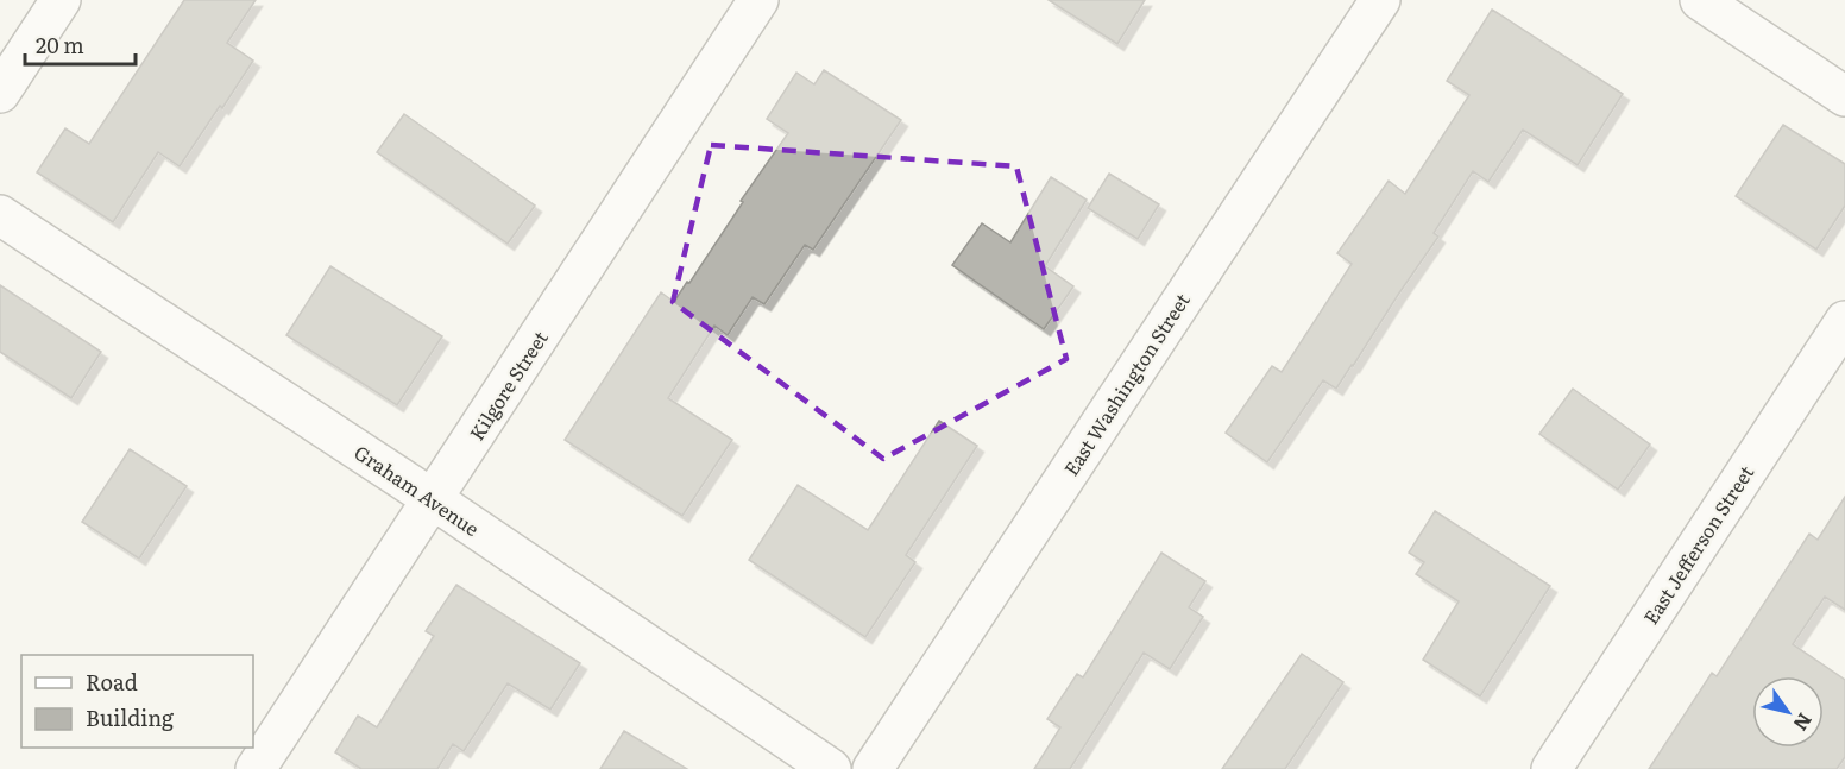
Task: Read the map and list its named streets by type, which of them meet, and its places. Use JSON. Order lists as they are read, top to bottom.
{
  "streets": {
    "street": [
      "East Washington Street",
      "Kilgore Street",
      "Graham Avenue",
      "East Jefferson Street"
    ]
  },
  "crossings": [
    ["Kilgore Street", "Graham Avenue"]
  ],
  "legend": ["Road", "Building"],
  "scale_bar": "20 m",
  "north": "bottom right"
}
